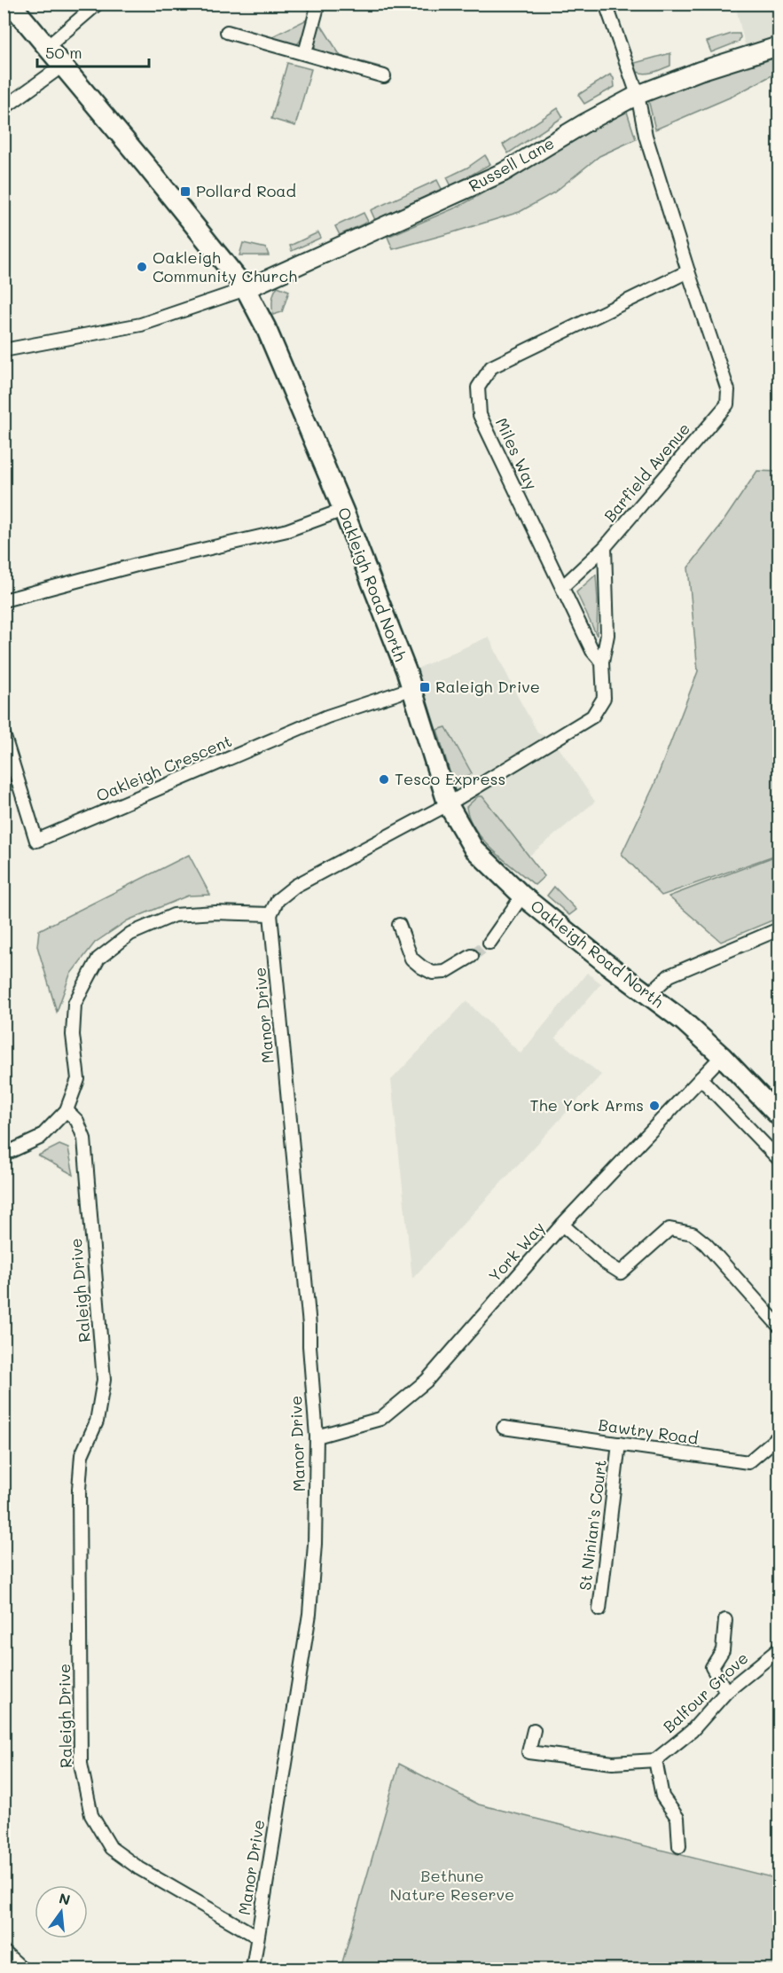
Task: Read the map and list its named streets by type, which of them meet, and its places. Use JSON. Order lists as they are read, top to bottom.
{
  "streets": {
    "main road": ["Russell Lane", "Oakleigh Road North"],
    "street": [
      "Miles Way",
      "Barfield Avenue",
      "Oakleigh Crescent",
      "Manor Drive",
      "York Way",
      "Raleigh Drive",
      "Bawtry Road",
      "St Ninian's Court",
      "Balfour Grove"
    ]
  },
  "crossings": [
    ["Russell Lane", "Barfield Avenue"],
    ["Russell Lane", "Oakleigh Road North"],
    ["Miles Way", "Barfield Avenue"],
    ["Barfield Avenue", "Oakleigh Road North"],
    ["Oakleigh Road North", "Oakleigh Crescent"],
    ["Oakleigh Road North", "York Way"],
    ["Manor Drive", "York Way"],
    ["Manor Drive", "Raleigh Drive"],
    ["Bawtry Road", "St Ninian's Court"]
  ],
  "parks": ["Bethune Nature Reserve"],
  "places": {
    "transit": ["Pollard Road", "Raleigh Drive"],
    "other": ["Oakleigh Community Church", "Tesco Express", "The York Arms"]
  },
  "scale_bar": "50 m",
  "north": "top"
}
